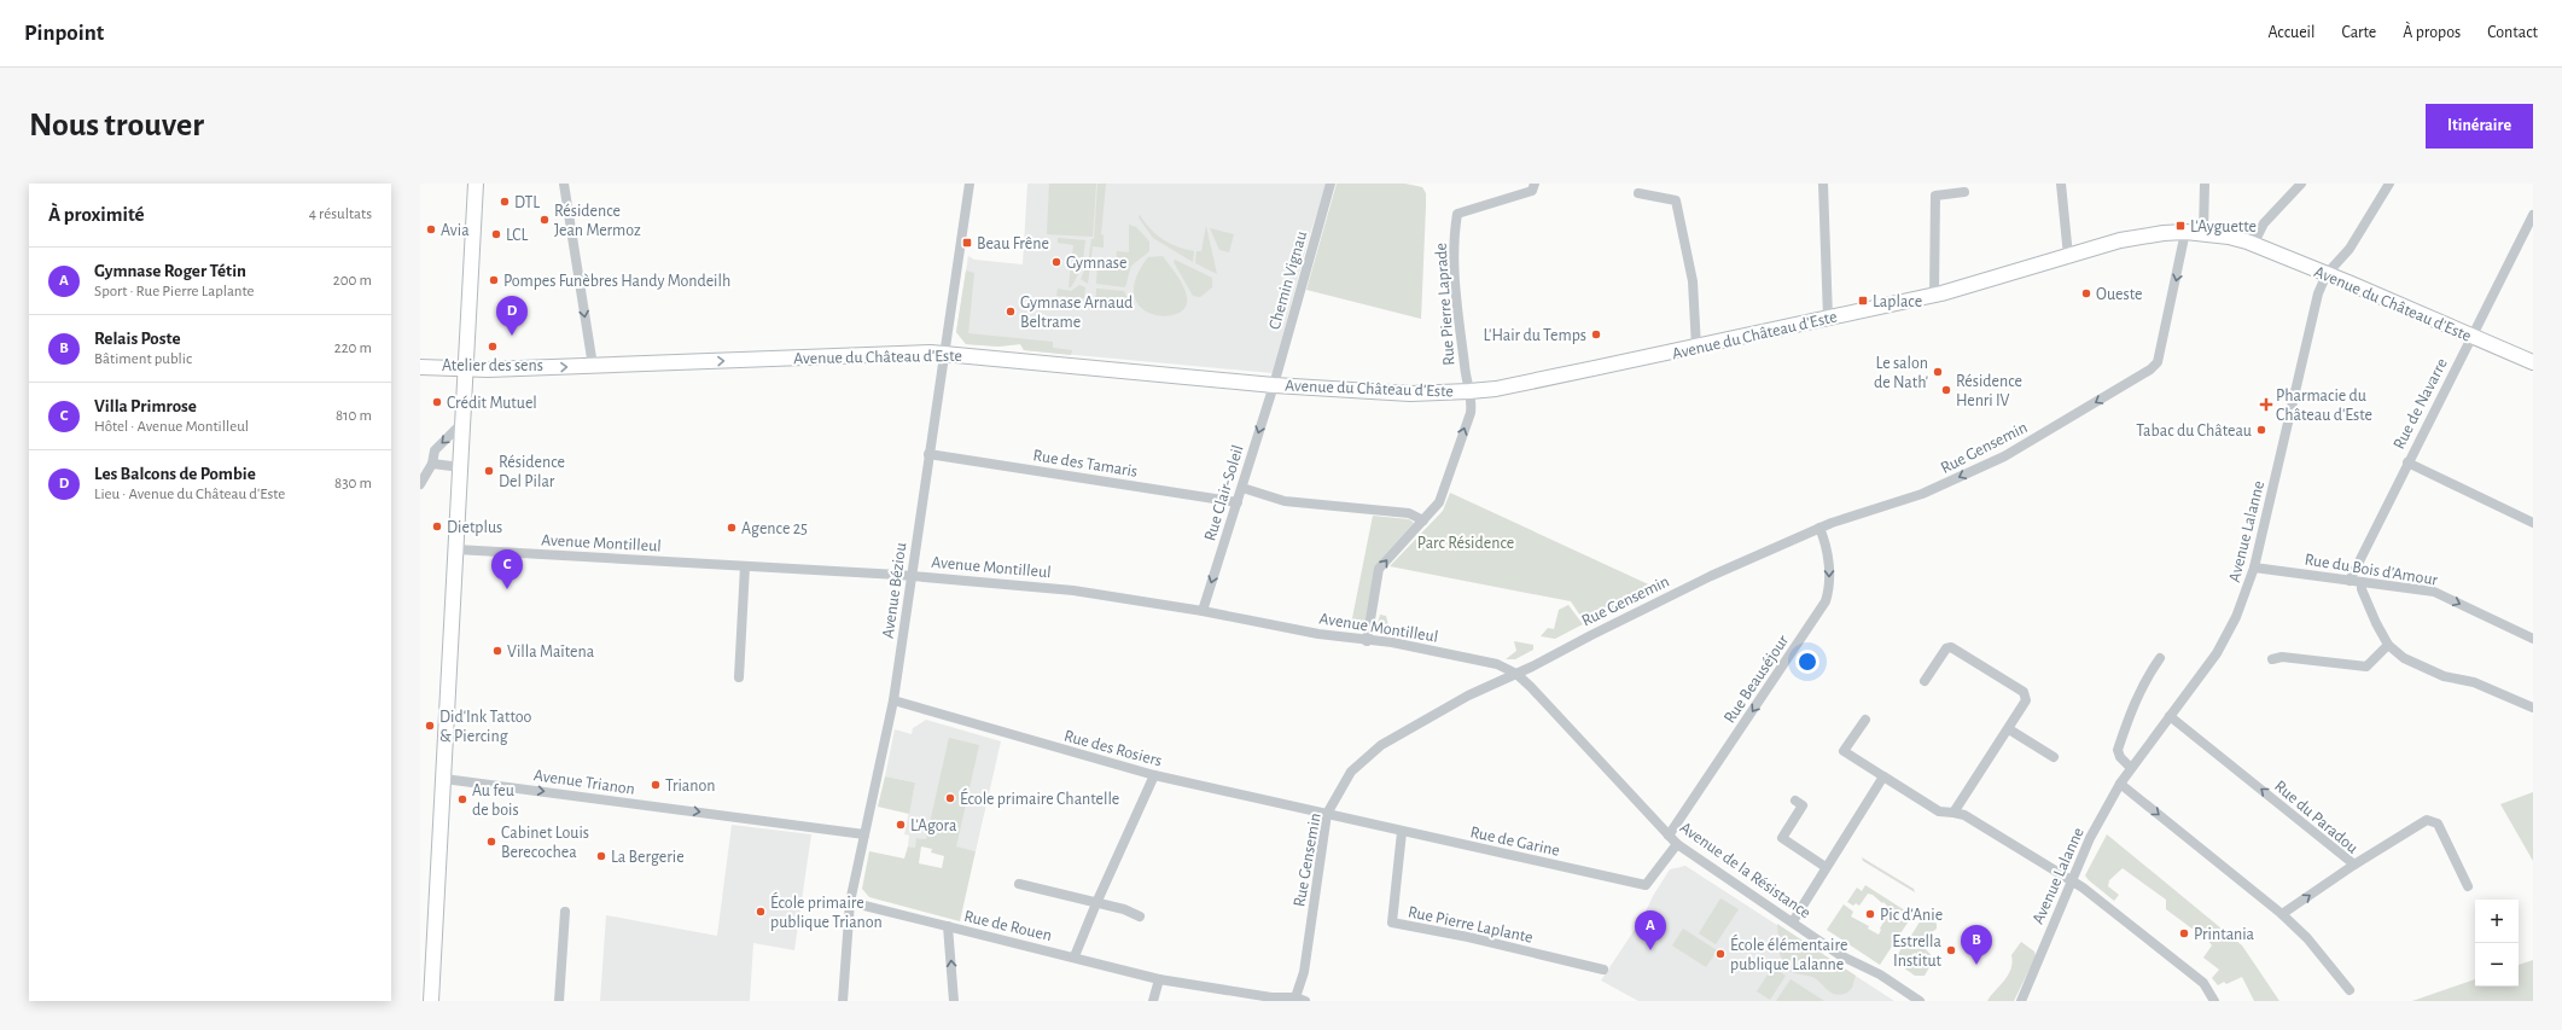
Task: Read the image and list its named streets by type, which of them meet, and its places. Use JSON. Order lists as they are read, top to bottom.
{
  "streets": {
    "street": [
      "Chemin Vignau",
      "Avenue du Château d'Este",
      "Rue Pierre Laprade",
      "Rue de Navarre",
      "Rue Gensemin",
      "Rue des Tamaris",
      "Rue Clair-Soleil",
      "Avenue Lalanne",
      "Avenue Montilleul",
      "Rue du Bois d'Amour",
      "Avenue Béziou",
      "Rue Beauséjour",
      "Rue des Rosiers",
      "Avenue Trianon",
      "Rue du Paradou",
      "Rue de Garine",
      "Avenue de la Résistance",
      "Rue Pierre Laplante",
      "Rue de Rouen"
    ]
  },
  "crossings": [
    ["Chemin Vignau", "Avenue du Château d'Este"],
    ["Chemin Vignau", "Rue Clair-Soleil"],
    ["Avenue du Château d'Este", "Rue Pierre Laprade"],
    ["Avenue du Château d'Este", "Rue de Navarre"],
    ["Avenue du Château d'Este", "Rue Gensemin"],
    ["Avenue du Château d'Este", "Rue Clair-Soleil"],
    ["Avenue du Château d'Este", "Avenue Lalanne"],
    ["Avenue du Château d'Este", "Avenue Béziou"],
    ["Rue de Navarre", "Rue du Bois d'Amour"],
    ["Rue Gensemin", "Avenue Montilleul"],
    ["Rue Gensemin", "Rue Beauséjour"],
    ["Rue Gensemin", "Rue des Rosiers"],
    ["Rue Gensemin", "Rue de Garine"],
    ["Rue Gensemin", "Avenue de la Résistance"],
    ["Rue des Tamaris", "Rue Clair-Soleil"],
    ["Rue des Tamaris", "Avenue Béziou"],
    ["Rue Clair-Soleil", "Avenue Montilleul"],
    ["Avenue Lalanne", "Rue du Bois d'Amour"],
    ["Avenue Lalanne", "Rue du Paradou"],
    ["Avenue Montilleul", "Avenue Béziou"],
    ["Avenue Montilleul", "Avenue de la Résistance"],
    ["Avenue Béziou", "Rue des Rosiers"],
    ["Avenue Béziou", "Avenue Trianon"],
    ["Avenue Béziou", "Rue de Rouen"],
    ["Rue Beauséjour", "Avenue de la Résistance"],
    ["Rue des Rosiers", "Rue de Garine"],
    ["Rue de Garine", "Avenue de la Résistance"],
    ["Rue de Garine", "Rue Pierre Laplante"]
  ],
  "one_way": [
    "Rue Gensemin",
    "Rue Clair-Soleil",
    "Rue Beauséjour",
    "Avenue Trianon"
  ],
  "parks": ["Parc Résidence"],
  "places": {
    "other": [
      "DTL",
      "Résidence Jean Mermoz",
      "Avia",
      "LCL",
      "Gymnase",
      "Pompes Funèbres Handy Mondeilh",
      "Oueste",
      "Gymnase Arnaud Beltrame",
      "L'Hair du Temps",
      "Atelier des sens",
      "Le salon de Nath'",
      "Résidence Henri IV",
      "Crédit Mutuel",
      "Tabac du Château",
      "Résidence Del Pilar",
      "Dietplus",
      "Agence 25",
      "Villa Maïtena",
      "Did'Ink Tattoo & Piercing",
      "Trianon",
      "École primaire Chantelle",
      "Au feu de bois",
      "L'Agora",
      "Cabinet Louis Berecochea",
      "La Bergerie",
      "École primaire publique Trianon",
      "Pic d'Anie",
      "Printania",
      "Estrella Institut",
      "École élémentaire publique Lalanne"
    ],
    "transit": ["L'Ayguette", "Beau Frêne", "Laplace"],
    "health": ["Pharmacie du Château d'Este"]
  },
  "page": {
    "header": "Pinpoint",
    "nav": [
      "Accueil",
      "Carte",
      "À propos",
      "Contact"
    ],
    "buttons": "Itinéraire",
    "title": "Nous trouver",
    "heading": ["À proximité", "4 résultats"],
    "list": [
      {
        "mark": "A",
        "name": "Gymnase Roger Tétin",
        "note": "Sport · Rue Pierre Laplante",
        "value": "200 m"
      },
      {
        "mark": "B",
        "name": "Relais Poste",
        "note": "Bâtiment public",
        "value": "220 m"
      },
      {
        "mark": "C",
        "name": "Villa Primrose",
        "note": "Hôtel · Avenue Montilleul",
        "value": "810 m"
      },
      {
        "mark": "D",
        "name": "Les Balcons de Pombie",
        "note": "Lieu · Avenue du Château d'Este",
        "value": "830 m"
      }
    ],
    "pins": [
      "D",
      "C",
      "A",
      "B"
    ],
    "map_buttons": ["+", "−"]
  }
}
